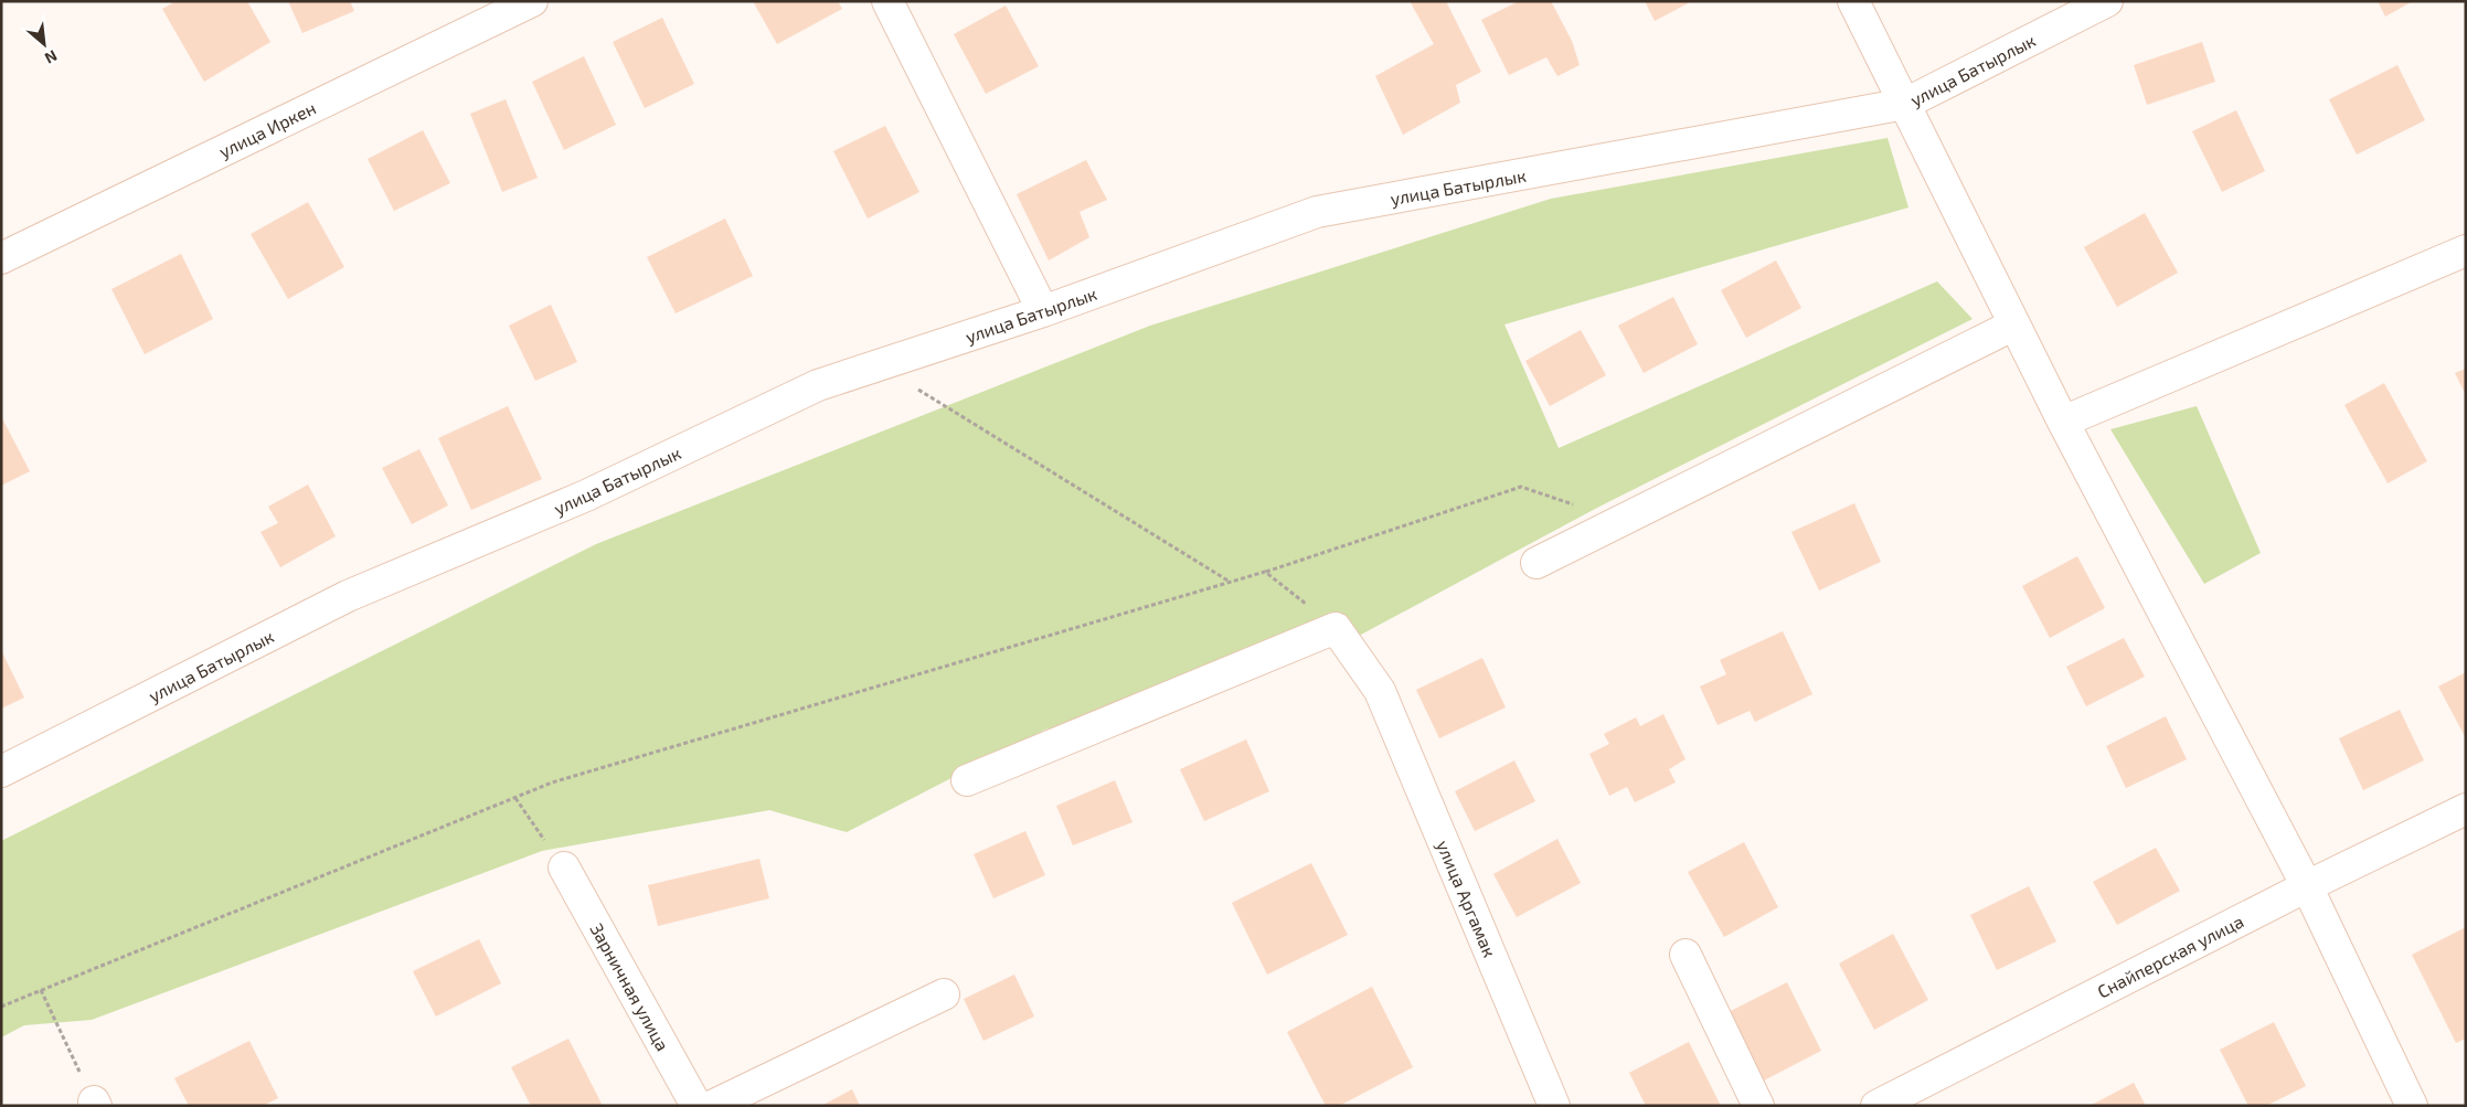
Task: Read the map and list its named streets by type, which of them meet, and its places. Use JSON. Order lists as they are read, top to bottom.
{
  "streets": {
    "street": [
      "улица Батырлык",
      "улица Иркен",
      "улица Аргамак",
      "Снайперская улица",
      "Зарничная улица"
    ]
  },
  "north": "bottom right"
}
